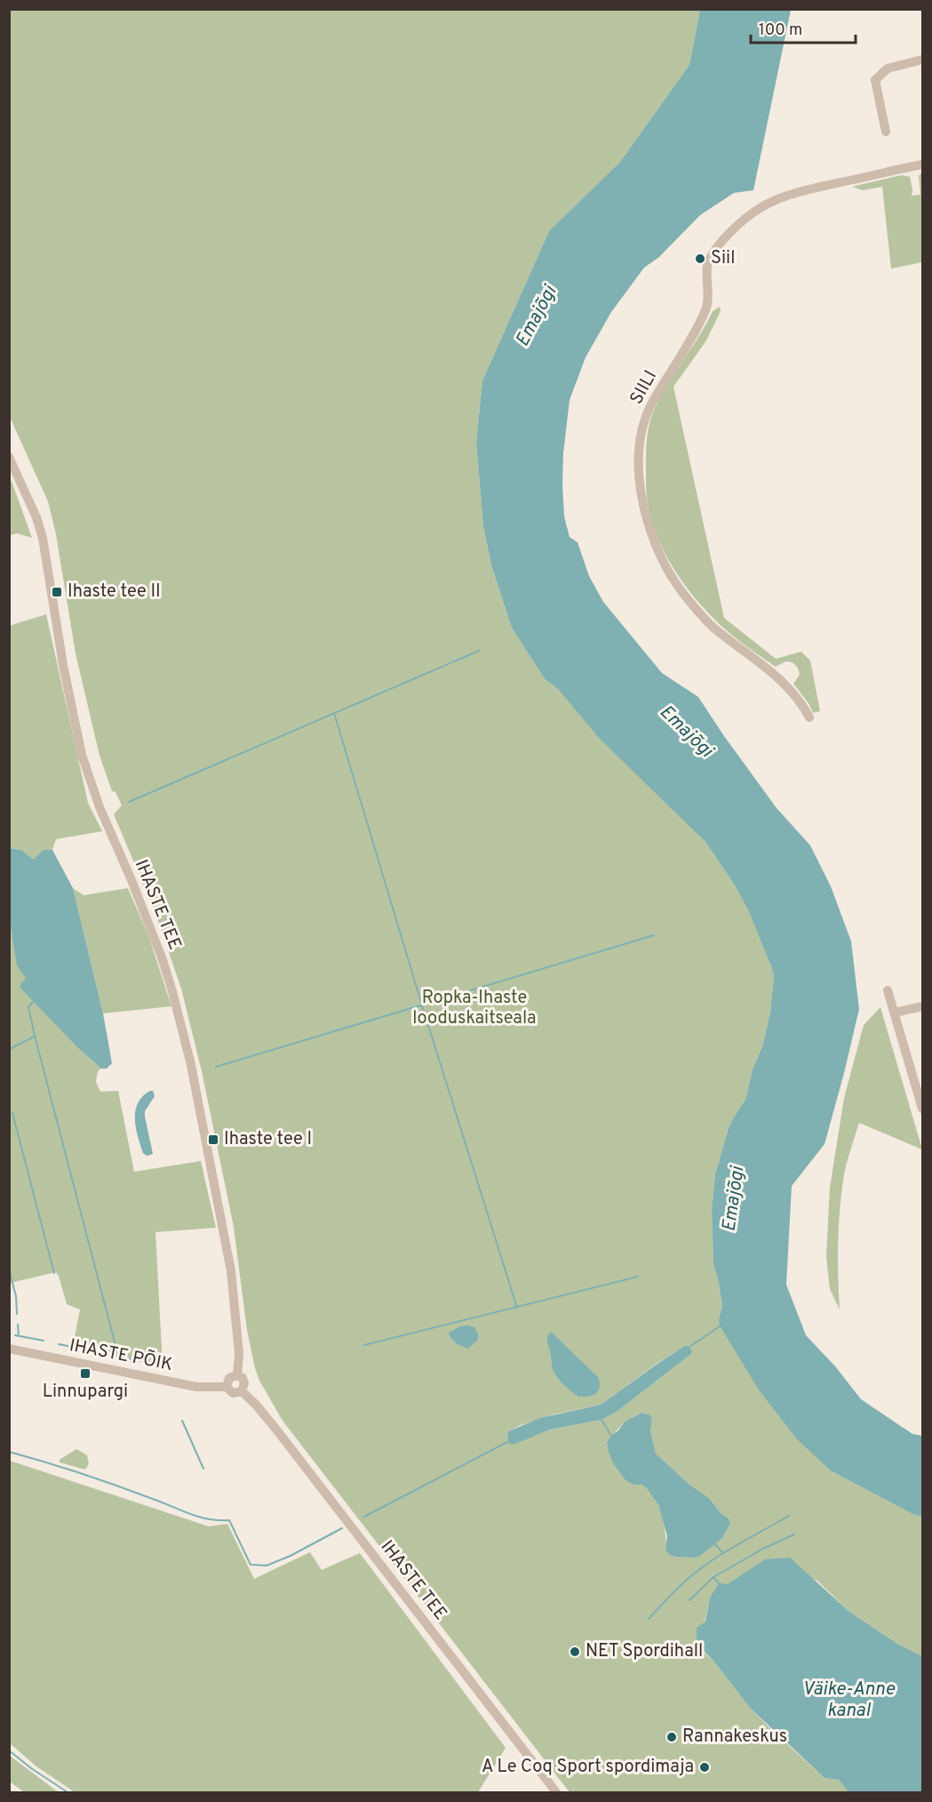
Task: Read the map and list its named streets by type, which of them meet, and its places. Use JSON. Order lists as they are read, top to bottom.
{
  "streets": {
    "street": ["SIILI", "IHASTE TEE", "IHASTE PÕIK"]
  },
  "crossings": [
    ["IHASTE TEE", "IHASTE PÕIK"]
  ],
  "water": ["Emajõgi", "Väike-Anne kanal"],
  "parks": ["Ropka-Ihaste looduskaitseala"],
  "places": {
    "other": [
      "Siil",
      "NET Spordihall",
      "Rannakeskus",
      "A Le Coq Sport spordimaja"
    ],
    "transit": ["Ihaste tee II", "Ihaste tee I", "Linnupargi"]
  },
  "scale_bar": "100 m"
}
